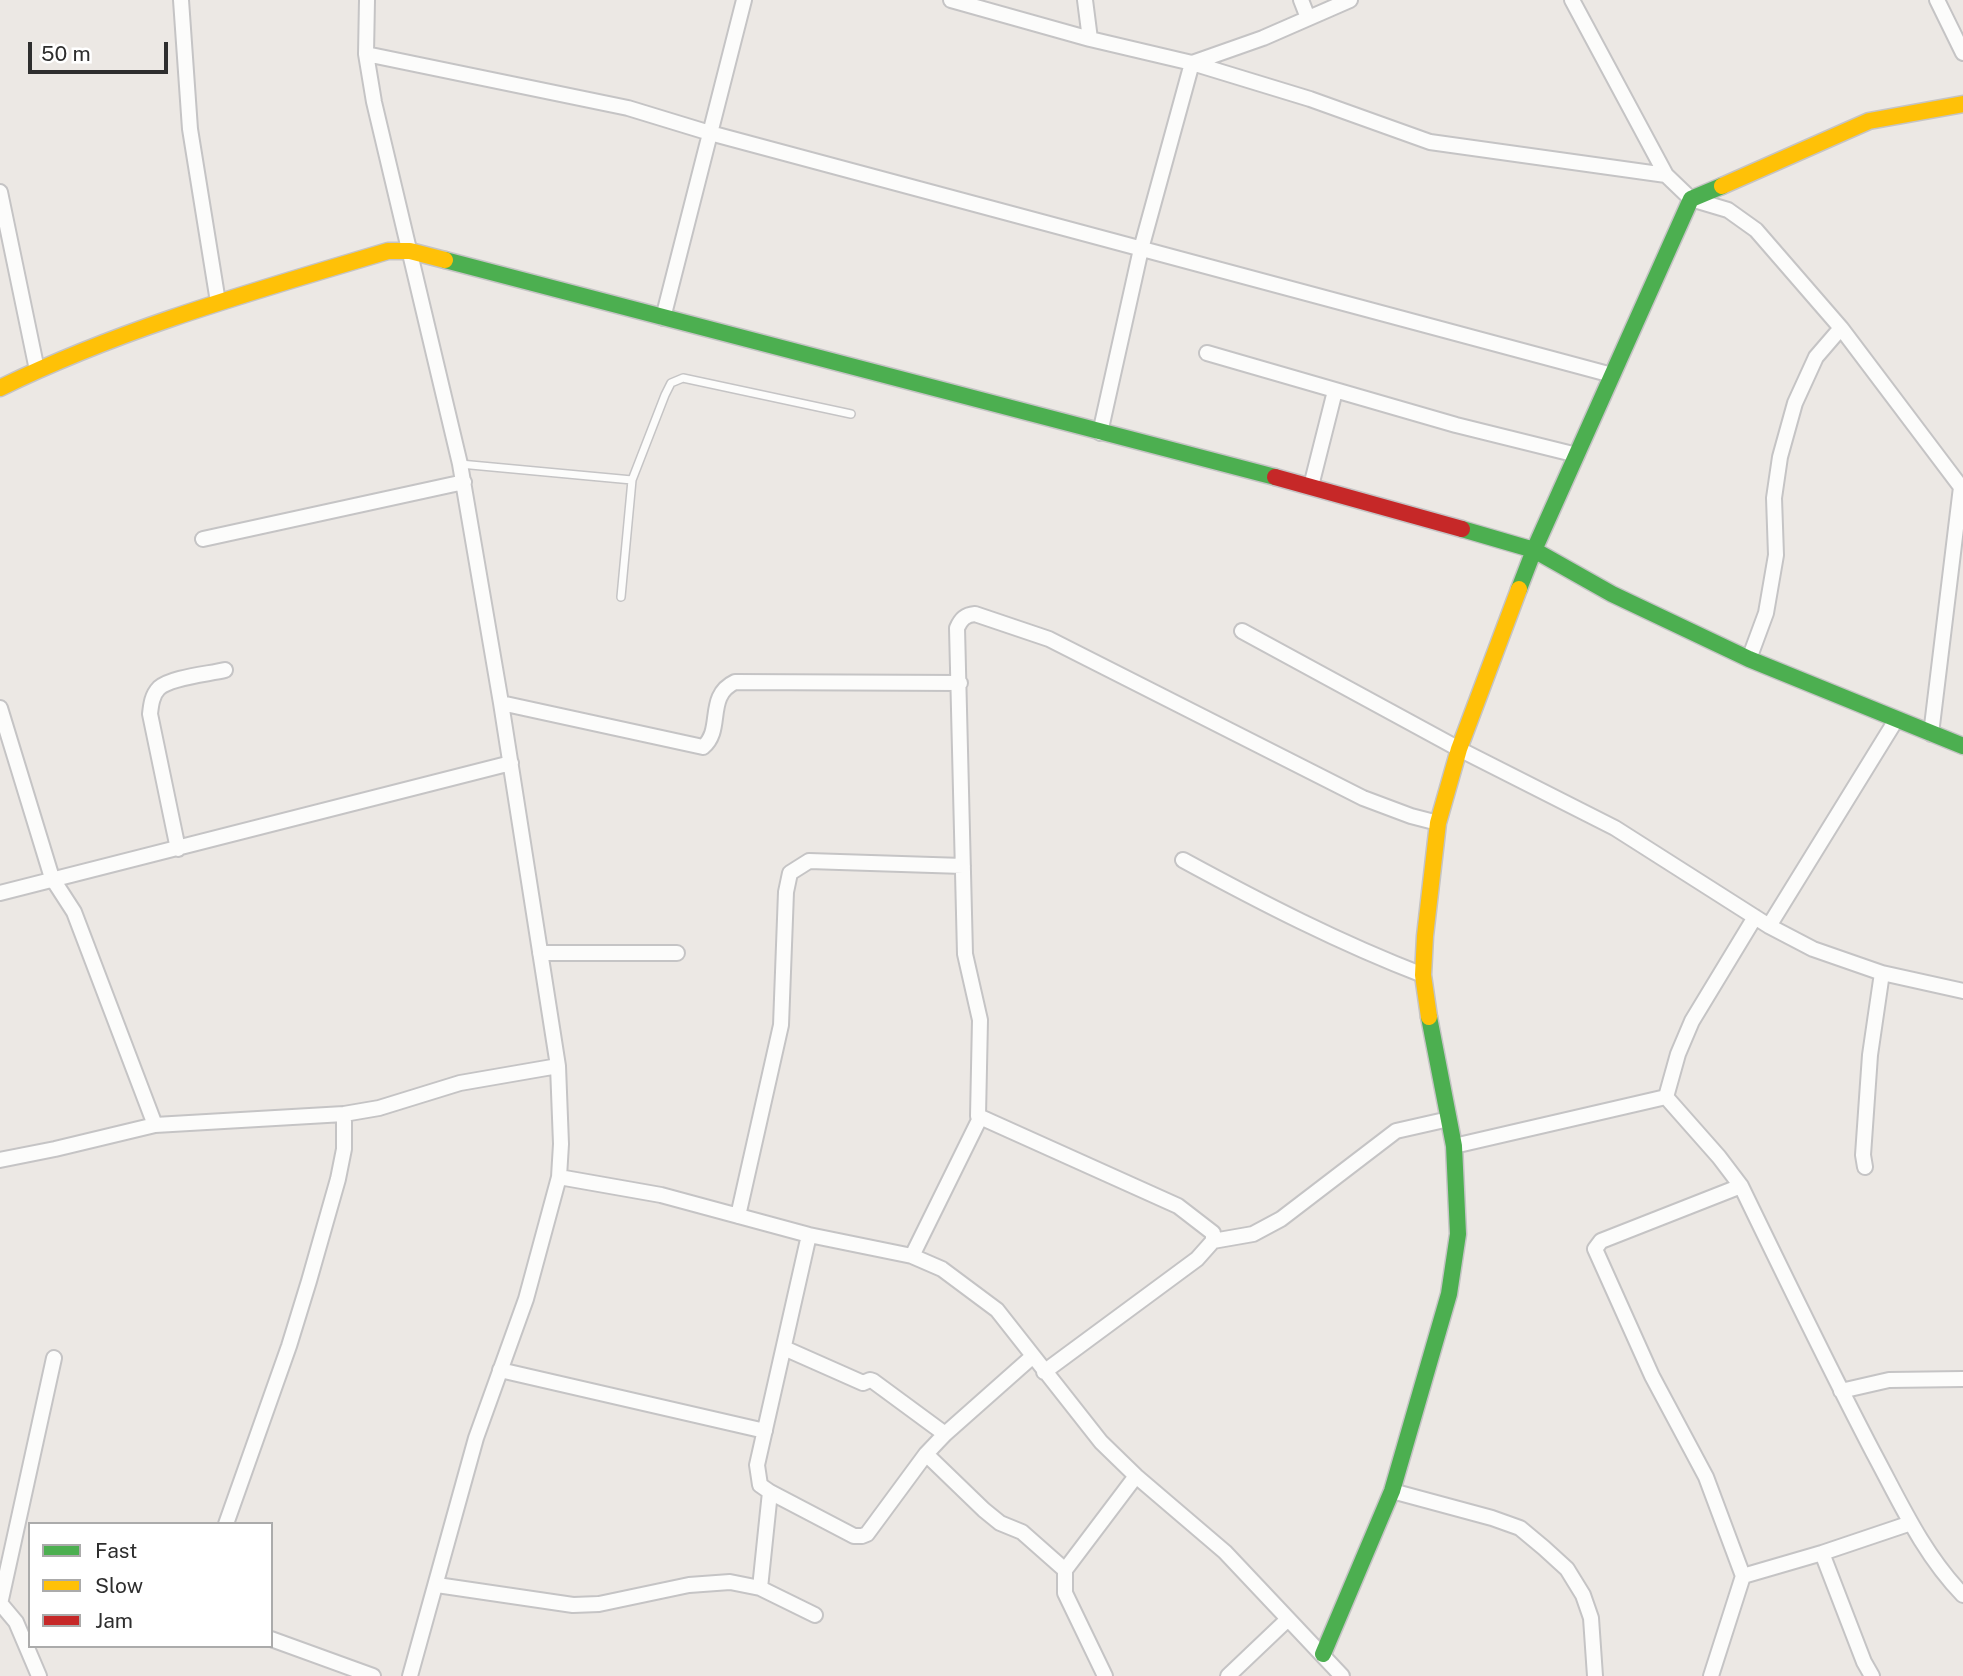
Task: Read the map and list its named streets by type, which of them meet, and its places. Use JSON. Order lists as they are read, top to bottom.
{
  "legend": ["Fast", "Slow", "Jam"],
  "scale_bar": "50 m"
}
